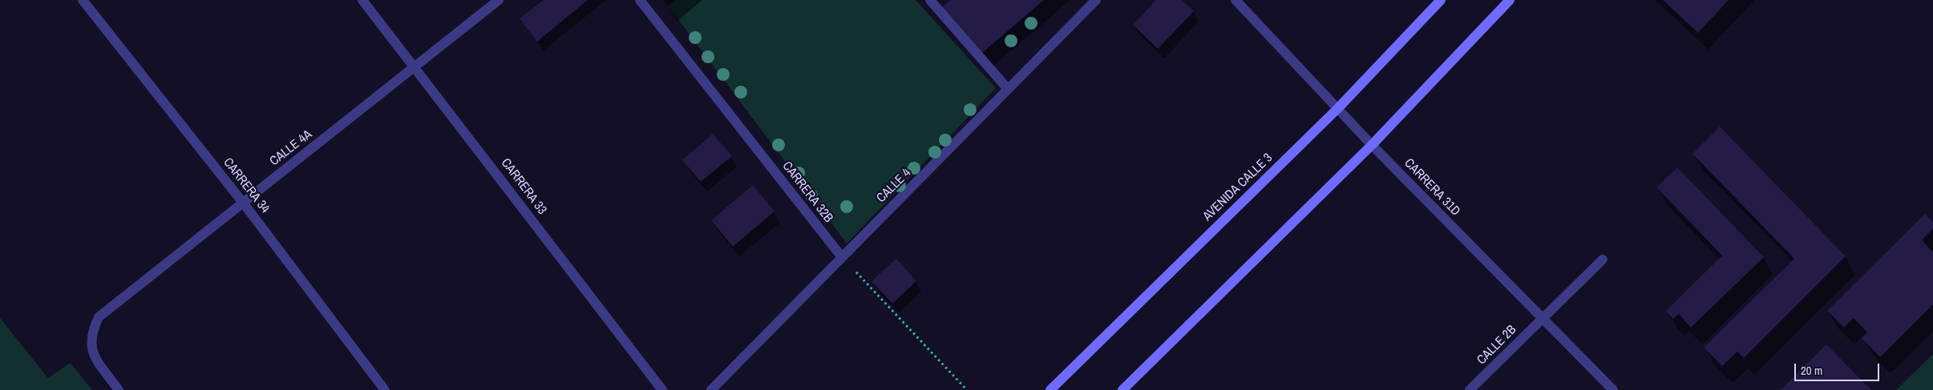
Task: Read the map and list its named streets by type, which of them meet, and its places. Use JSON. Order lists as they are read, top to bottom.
{
  "streets": {
    "main road": ["AVENIDA CALLE 3"],
    "street": [
      "CALLE 4A",
      "CARRERA 34",
      "CALLE 4",
      "CARRERA 33",
      "CARRERA 31D",
      "CARRERA 32B",
      "CALLE 2B"
    ]
  },
  "crossings": [
    ["CALLE 4A", "CARRERA 34"],
    ["CALLE 4A", "CARRERA 33"],
    ["CALLE 4", "CARRERA 32B"],
    ["AVENIDA CALLE 3", "CARRERA 31D"],
    ["CARRERA 31D", "CALLE 2B"]
  ],
  "scale_bar": "20 m"
}
